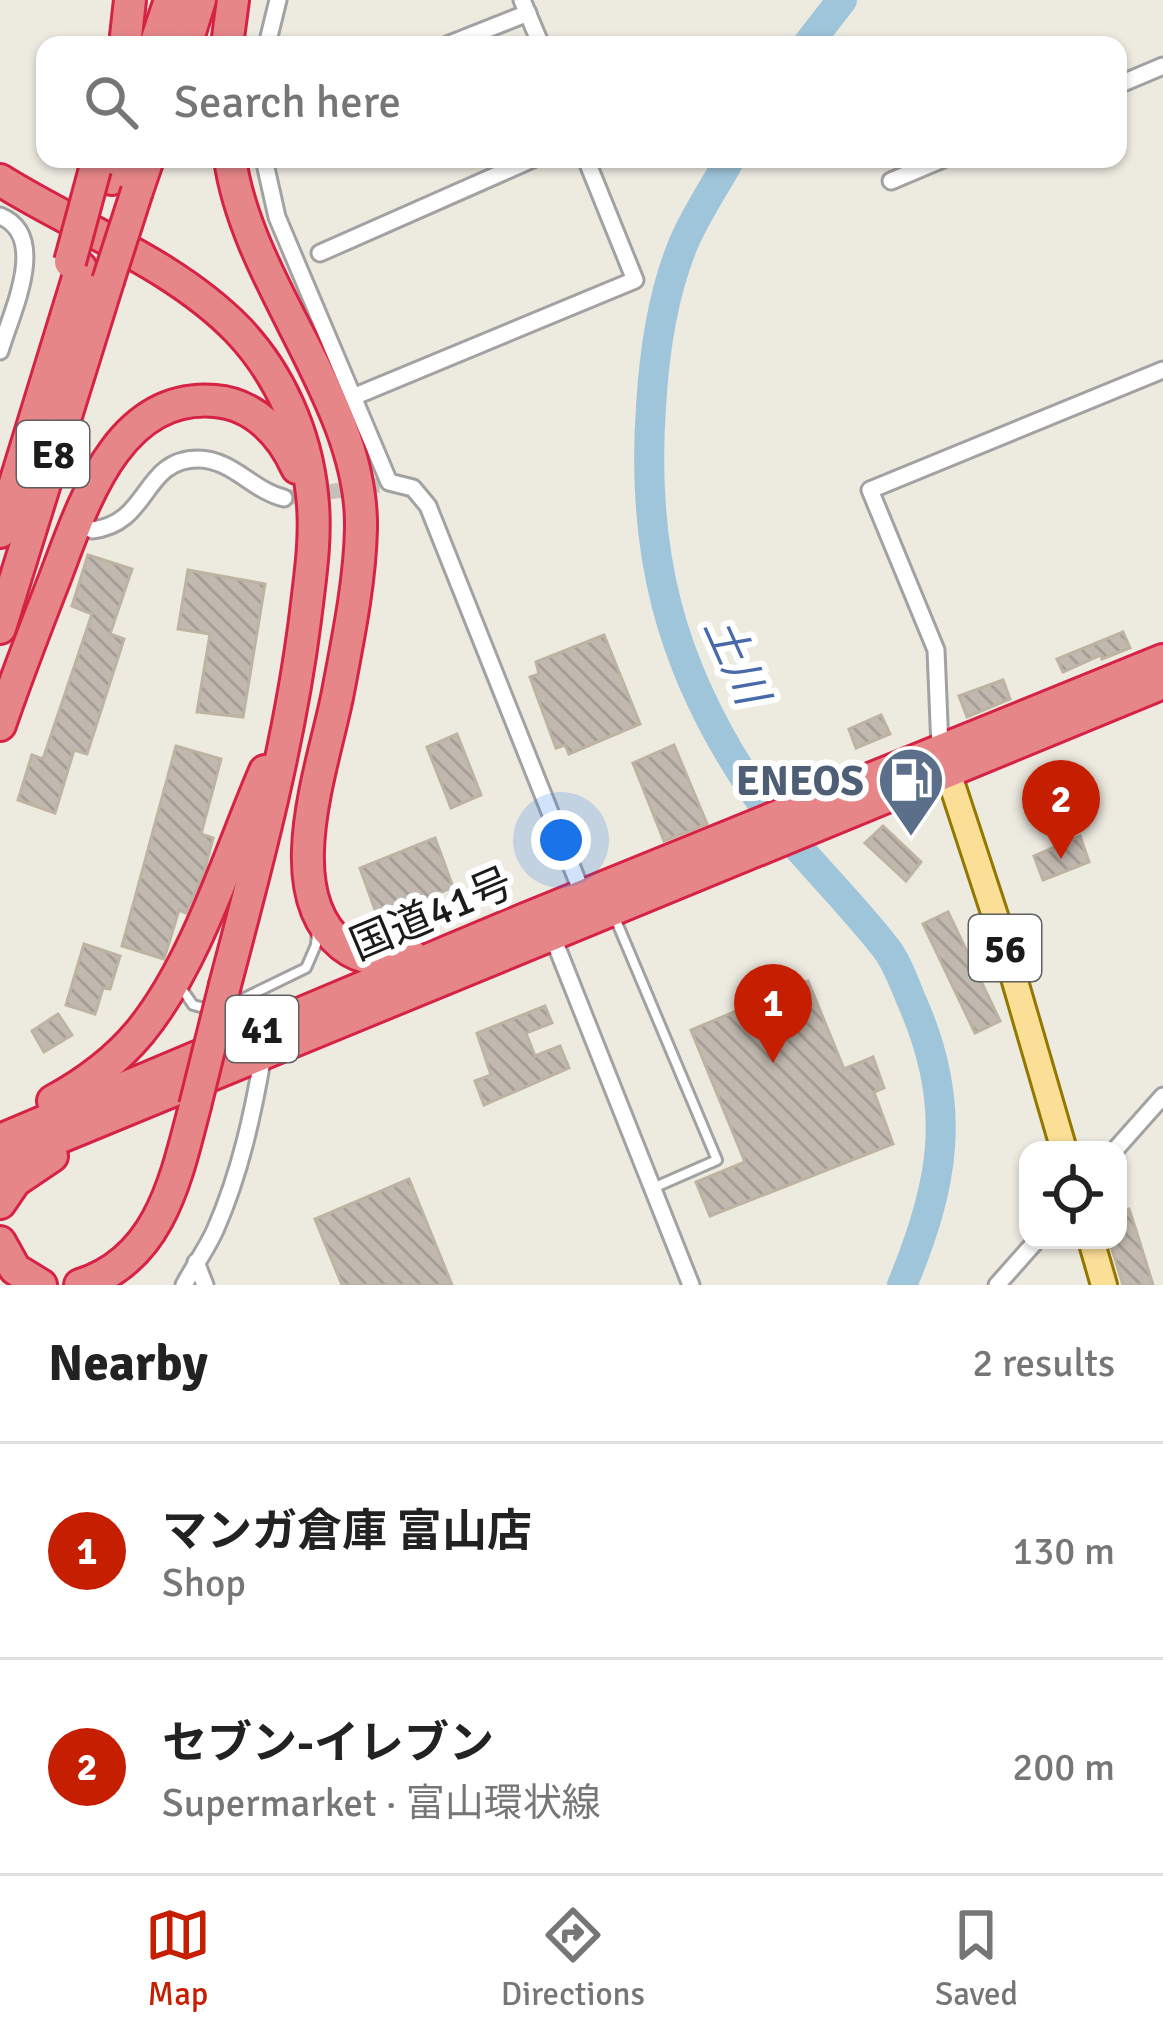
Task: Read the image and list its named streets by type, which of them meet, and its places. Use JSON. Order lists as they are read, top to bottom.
{
  "streets": {
    "highway": ["E8", "国道41号", "41"],
    "main road": ["56"]
  },
  "crossings": [
    ["国道41号", "56"]
  ],
  "water": ["土川"],
  "places": {
    "fuel station": ["ENEOS"]
  },
  "page": {
    "search": "Search here",
    "pins": ["2", "1"],
    "heading": ["Nearby", "2 results"],
    "list": [
      {
        "mark": "1",
        "name": "マンガ倉庫 富山店",
        "note": "Shop",
        "value": "130 m"
      },
      {
        "mark": "2",
        "name": "セブン-イレブン",
        "note": "Supermarket · 富山環状線",
        "value": "200 m"
      }
    ],
    "nav": ["Map", "Directions", "Saved"]
  }
}
